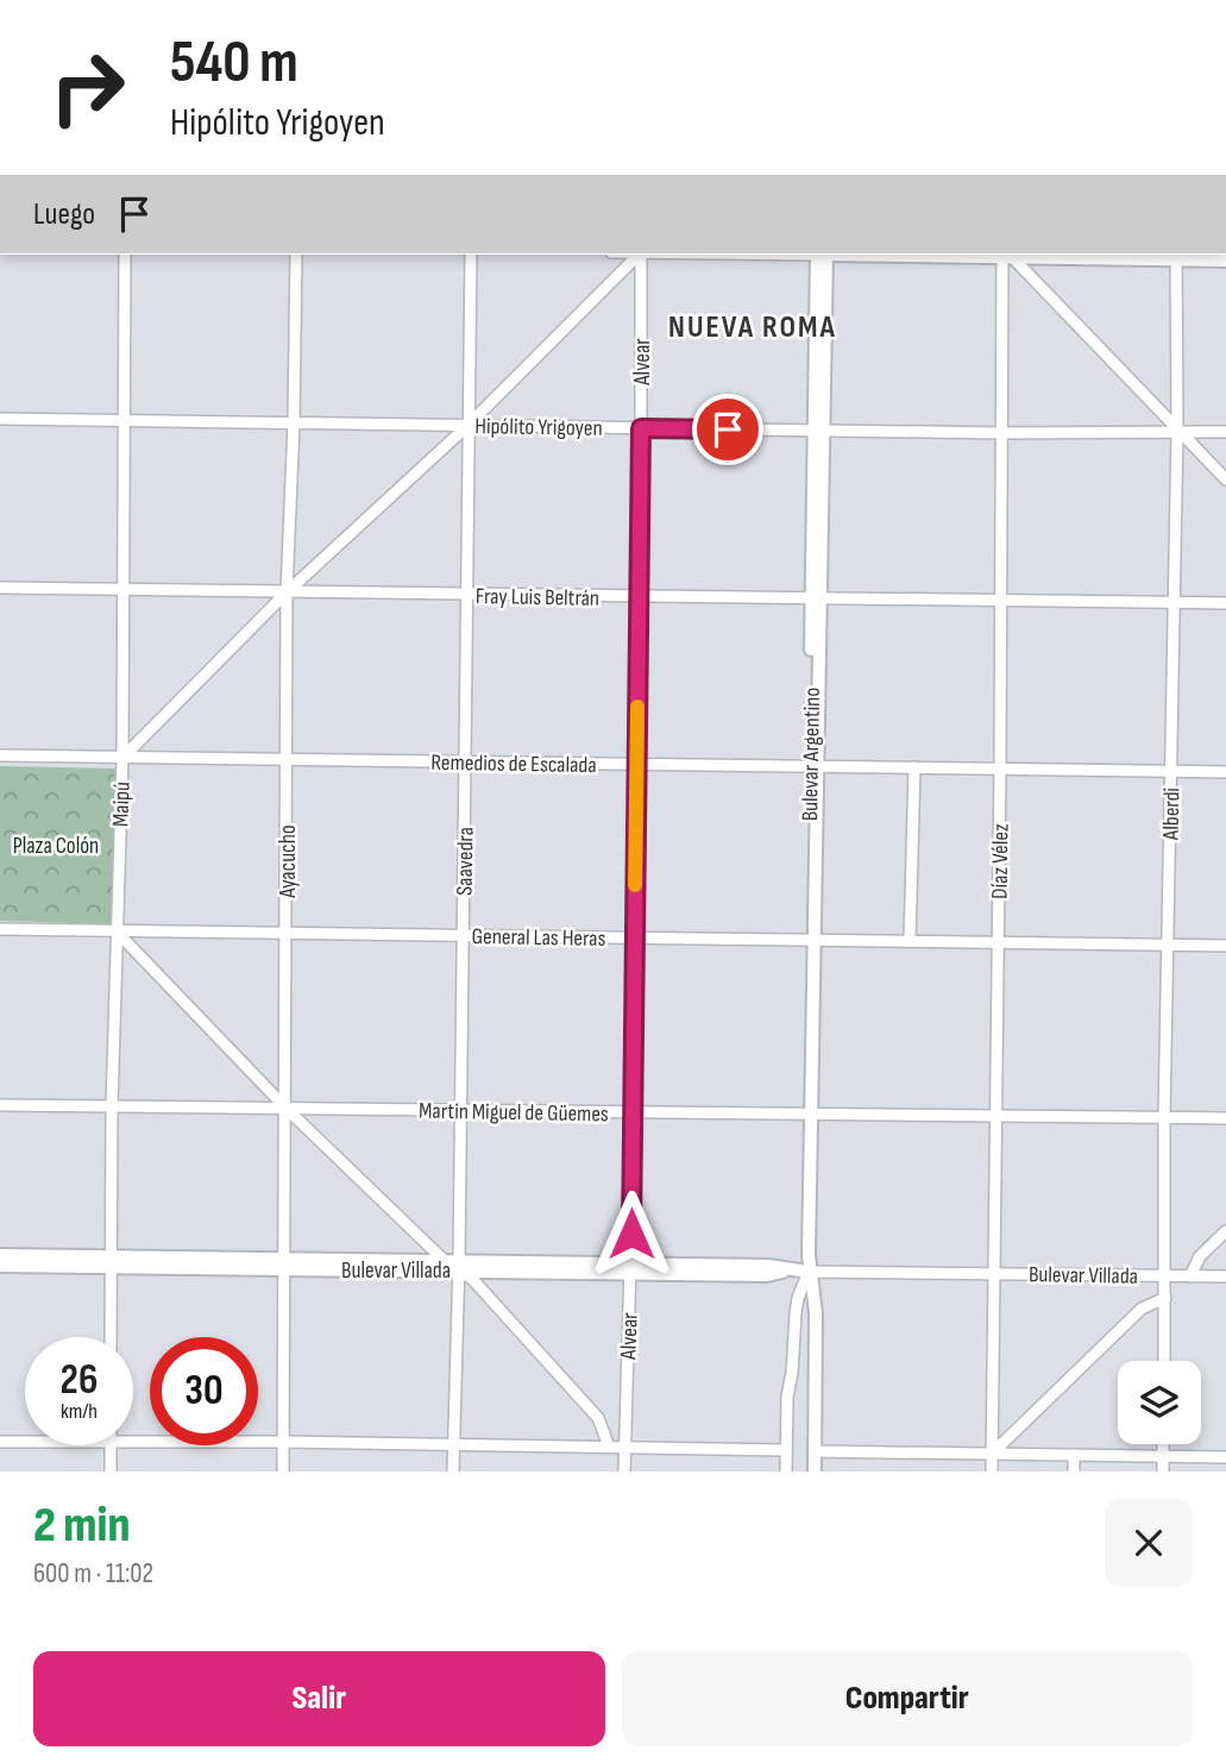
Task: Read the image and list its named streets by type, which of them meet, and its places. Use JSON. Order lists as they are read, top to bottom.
{
  "streets": {
    "main road": ["Bulevar Argentino", "Bulevar Villada"],
    "street": [
      "Alvear",
      "Hipólito Yrigoyen",
      "Fray Luis Beltrán",
      "Remedios de Escalada",
      "Maipú",
      "Alberdi",
      "Ayacucho",
      "Saavedra",
      "Díaz Vélez",
      "General Las Heras",
      "Martin Miguel de Güemes"
    ]
  },
  "crossings": [
    ["Alvear", "Hipólito Yrigoyen"],
    ["Alvear", "Fray Luis Beltrán"],
    ["Alvear", "Remedios de Escalada"],
    ["Alvear", "General Las Heras"],
    ["Alvear", "Martin Miguel de Güemes"],
    ["Alvear", "Bulevar Villada"],
    ["Hipólito Yrigoyen", "Bulevar Argentino"],
    ["Hipólito Yrigoyen", "Maipú"],
    ["Hipólito Yrigoyen", "Alberdi"],
    ["Hipólito Yrigoyen", "Ayacucho"],
    ["Hipólito Yrigoyen", "Saavedra"],
    ["Hipólito Yrigoyen", "Díaz Vélez"],
    ["Fray Luis Beltrán", "Bulevar Argentino"],
    ["Fray Luis Beltrán", "Maipú"],
    ["Fray Luis Beltrán", "Alberdi"],
    ["Fray Luis Beltrán", "Ayacucho"],
    ["Fray Luis Beltrán", "Saavedra"],
    ["Fray Luis Beltrán", "Díaz Vélez"],
    ["Bulevar Argentino", "Remedios de Escalada"],
    ["Bulevar Argentino", "General Las Heras"],
    ["Bulevar Argentino", "Martin Miguel de Güemes"],
    ["Bulevar Argentino", "Bulevar Villada"],
    ["Remedios de Escalada", "Maipú"],
    ["Remedios de Escalada", "Alberdi"],
    ["Remedios de Escalada", "Ayacucho"],
    ["Remedios de Escalada", "Saavedra"],
    ["Remedios de Escalada", "Díaz Vélez"],
    ["Maipú", "General Las Heras"],
    ["Maipú", "Martin Miguel de Güemes"],
    ["Maipú", "Bulevar Villada"],
    ["Alberdi", "General Las Heras"],
    ["Alberdi", "Martin Miguel de Güemes"],
    ["Alberdi", "Bulevar Villada"],
    ["Ayacucho", "General Las Heras"],
    ["Ayacucho", "Martin Miguel de Güemes"],
    ["Ayacucho", "Bulevar Villada"],
    ["Saavedra", "General Las Heras"],
    ["Saavedra", "Martin Miguel de Güemes"],
    ["Saavedra", "Bulevar Villada"],
    ["Díaz Vélez", "General Las Heras"],
    ["Díaz Vélez", "Martin Miguel de Güemes"],
    ["Díaz Vélez", "Bulevar Villada"]
  ],
  "districts": ["NUEVA ROMA"],
  "parks": ["Plaza Colón"],
  "page": {
    "turn": ["540 m", "Hipólito Yrigoyen"],
    "then": "Luego",
    "speed": "26 km/h",
    "limit": "30",
    "heading": ["2 min", "600 m · 11:02"],
    "buttons": ["Salir", "Compartir"]
  }
}
